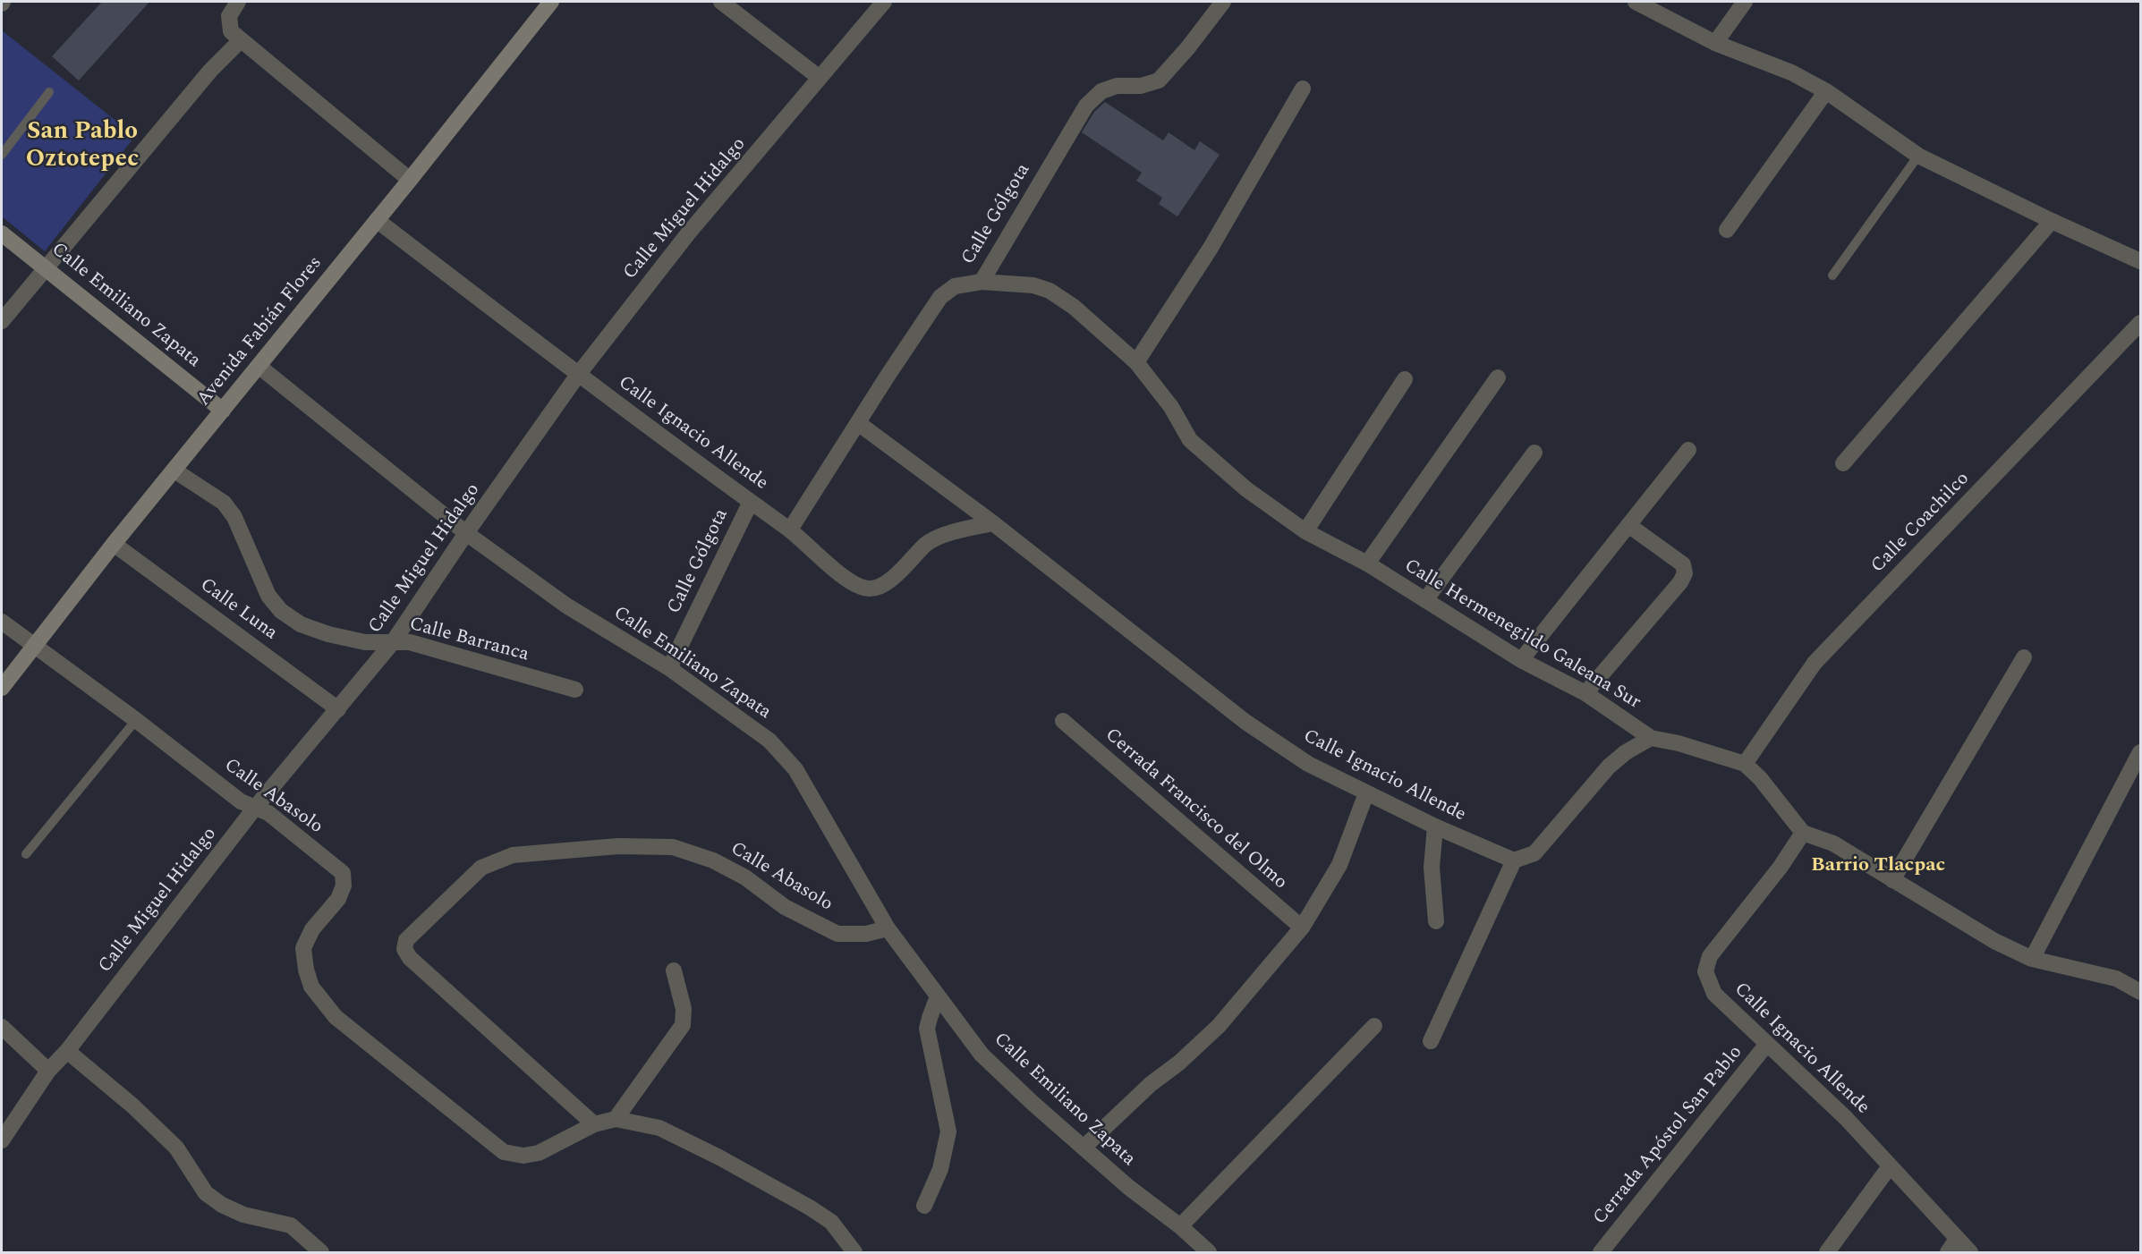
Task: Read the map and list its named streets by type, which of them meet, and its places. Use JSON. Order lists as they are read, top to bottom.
{
  "streets": {
    "main road": ["Calle Emiliano Zapata", "Avenida Fabián Flores"],
    "street": [
      "Calle Miguel Hidalgo",
      "Calle Gólgota",
      "Calle Ignacio Allende",
      "Calle Coachilco",
      "Calle Luna",
      "Calle Hermenegildo Galeana Sur",
      "Calle Barranca",
      "Calle Abasolo",
      "Cerrada Francisco del Olmo",
      "Cerrada Apóstol San Pablo"
    ]
  },
  "crossings": [
    ["Calle Miguel Hidalgo", "Calle Emiliano Zapata"],
    ["Calle Miguel Hidalgo", "Calle Ignacio Allende"],
    ["Calle Miguel Hidalgo", "Calle Luna"],
    ["Calle Miguel Hidalgo", "Calle Barranca"],
    ["Calle Miguel Hidalgo", "Calle Abasolo"],
    ["Calle Gólgota", "Calle Emiliano Zapata"],
    ["Calle Gólgota", "Calle Ignacio Allende"],
    ["Calle Gólgota", "Calle Hermenegildo Galeana Sur"],
    ["Calle Emiliano Zapata", "Avenida Fabián Flores"],
    ["Calle Emiliano Zapata", "Calle Abasolo"],
    ["Avenida Fabián Flores", "Calle Ignacio Allende"],
    ["Avenida Fabián Flores", "Calle Luna"],
    ["Avenida Fabián Flores", "Calle Barranca"],
    ["Avenida Fabián Flores", "Calle Abasolo"],
    ["Calle Ignacio Allende", "Calle Hermenegildo Galeana Sur"],
    ["Calle Ignacio Allende", "Cerrada Apóstol San Pablo"],
    ["Calle Coachilco", "Calle Hermenegildo Galeana Sur"]
  ],
  "districts": ["San Pablo Oztotepec", "Barrio Tlacpac"]
}
